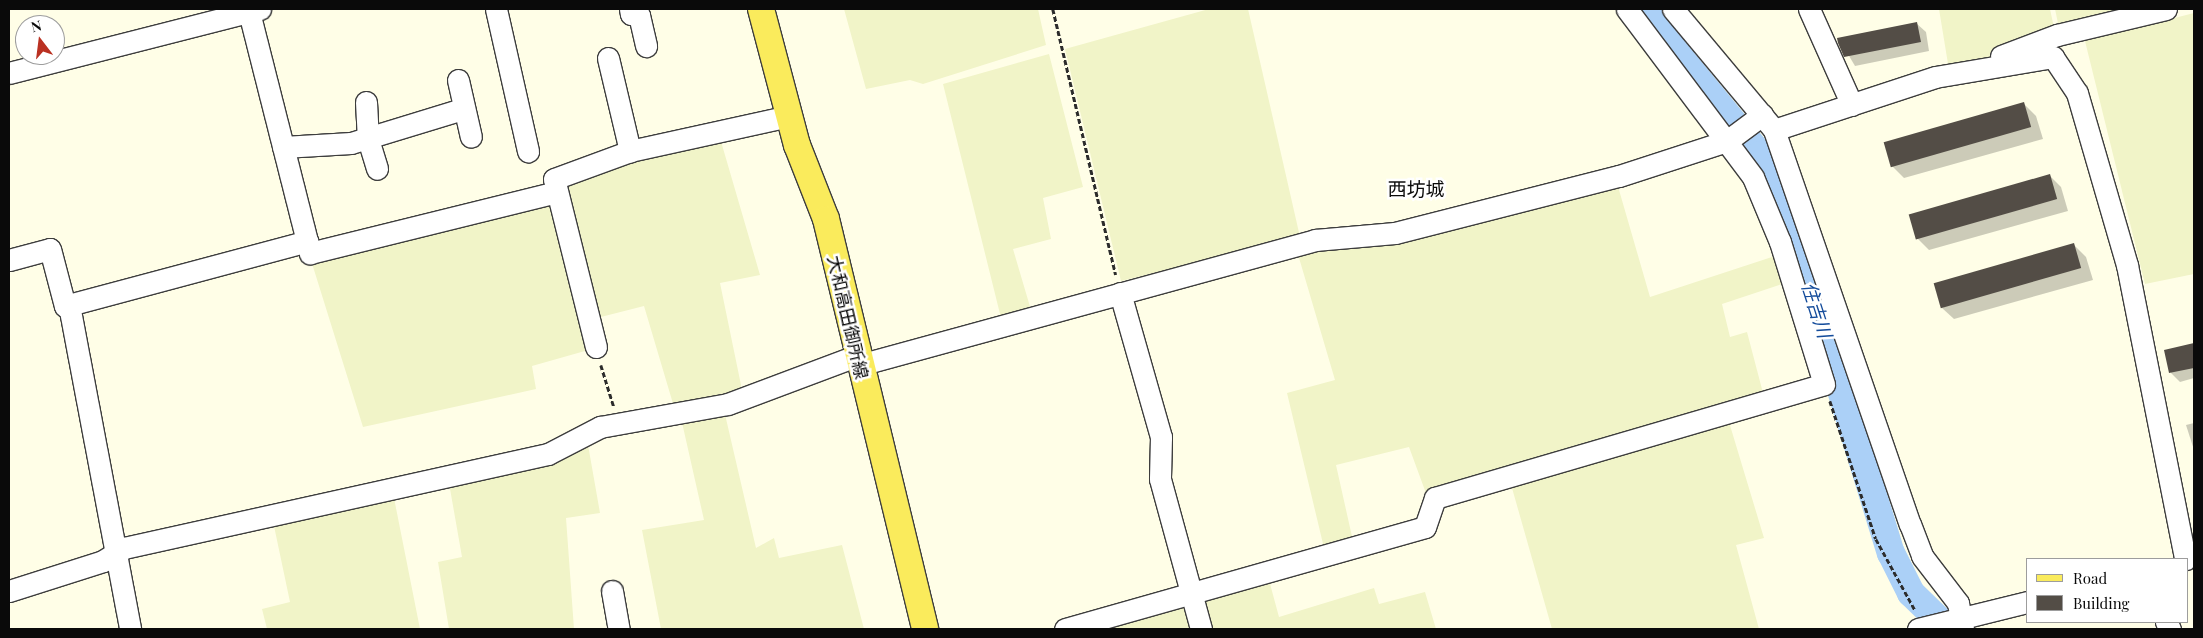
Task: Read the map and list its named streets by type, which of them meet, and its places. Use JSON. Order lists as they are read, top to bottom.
{
  "streets": {
    "main road": ["大和高田御所線"]
  },
  "districts": ["西坊城"],
  "water": ["住吉川"],
  "legend": ["Road", "Building"],
  "north": "top"
}
